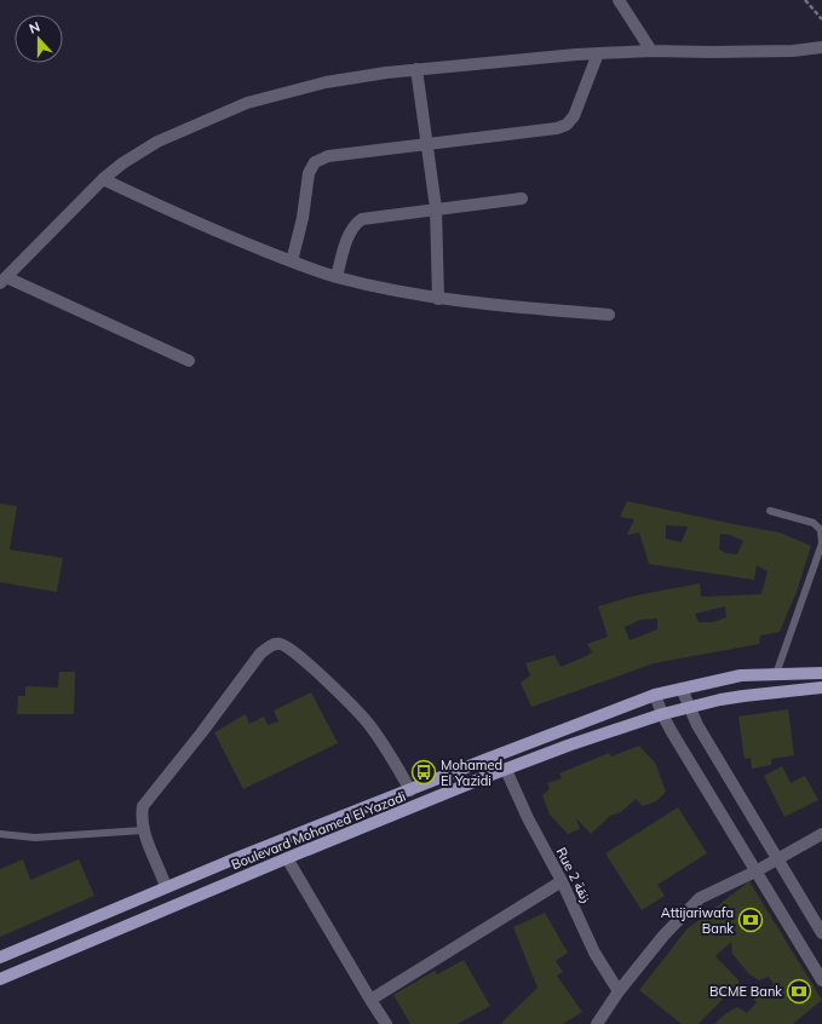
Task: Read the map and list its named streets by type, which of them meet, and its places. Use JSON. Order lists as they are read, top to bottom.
{
  "streets": {
    "main road": ["Boulevard Mohamed El Yazadi"],
    "street": ["Rue 2 زنقة"]
  },
  "crossings": [
    ["Boulevard Mohamed El Yazadi", "Rue 2 زنقة"]
  ],
  "places": {
    "bus stop": ["Mohamed El Yazidi"],
    "bank": ["Attijariwafa Bank", "BCME Bank"]
  },
  "north": "top"
}
